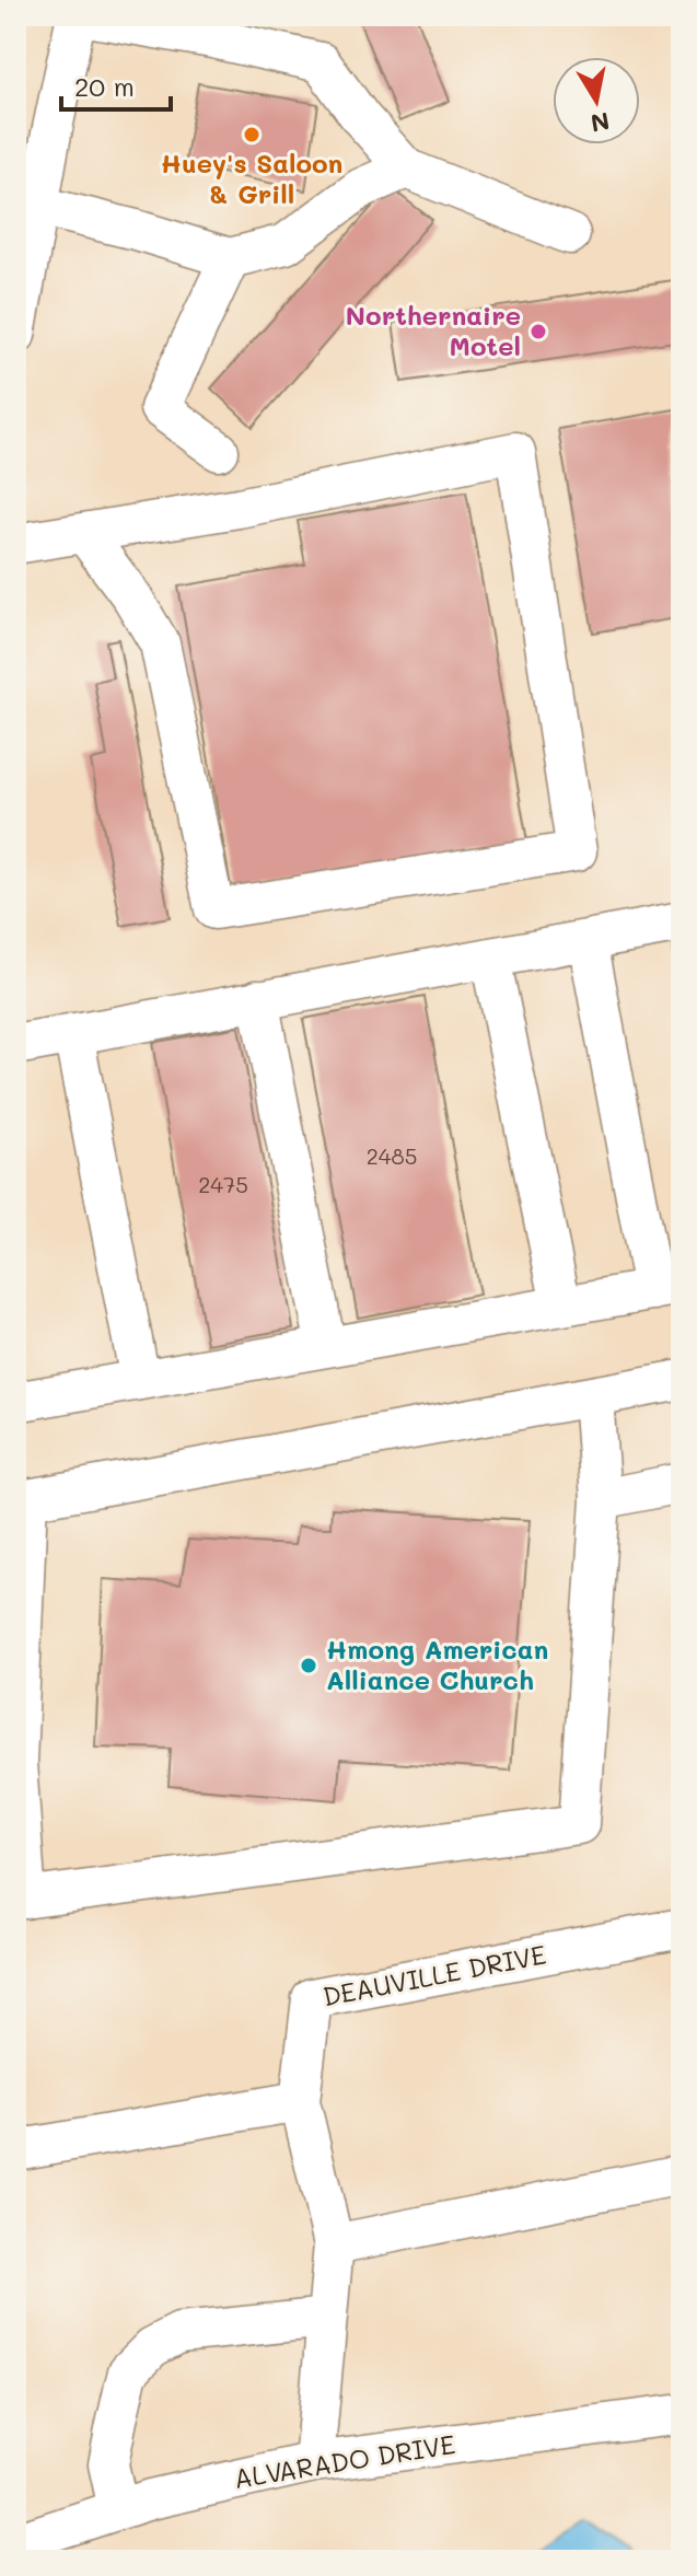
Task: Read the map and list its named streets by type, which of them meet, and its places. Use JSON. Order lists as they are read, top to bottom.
{
  "streets": {
    "street": ["DEAUVILLE DRIVE", "ALVARADO DRIVE"]
  },
  "places": ["Huey's Saloon & Grill", "Northernaire Motel", "Hmong American Alliance Church"],
  "house_numbers": ["2485", "2475"],
  "scale_bar": "20 m",
  "north": "bottom"
}
